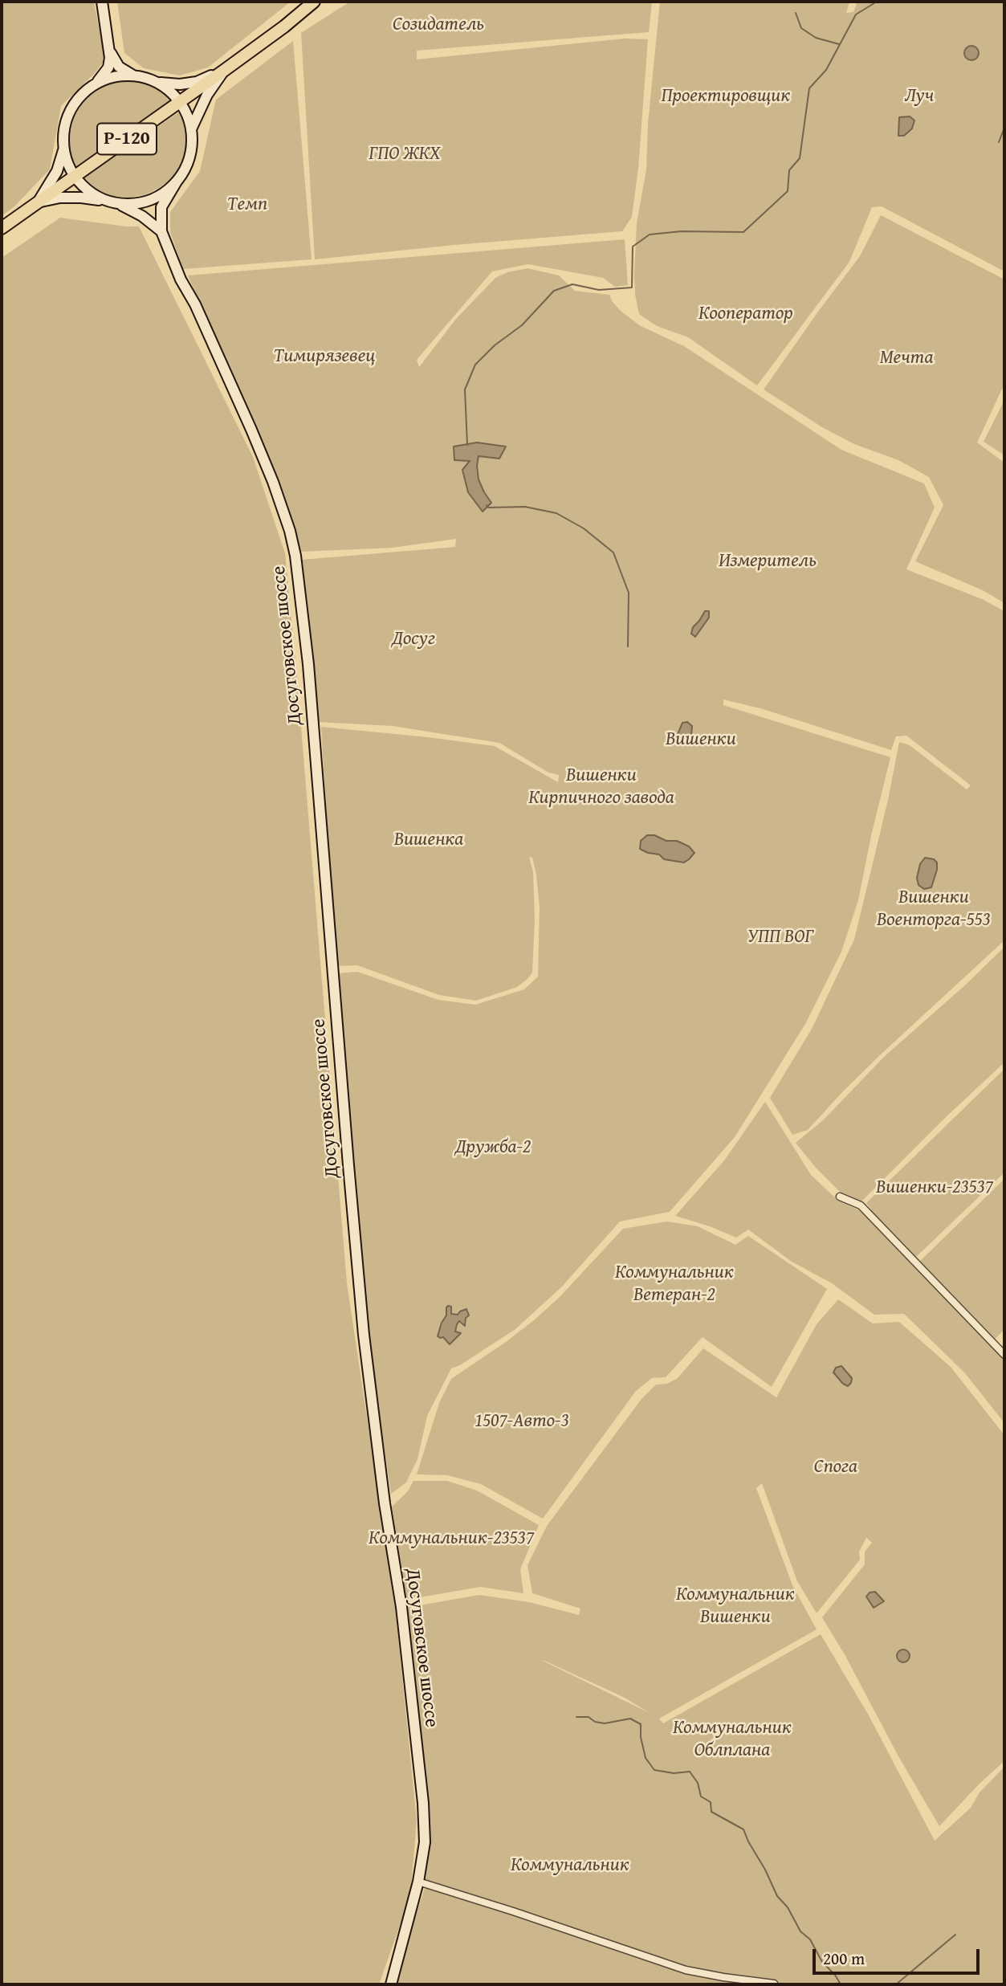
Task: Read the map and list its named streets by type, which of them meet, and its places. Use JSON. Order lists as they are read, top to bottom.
{
  "streets": {
    "highway": ["Р-120"],
    "main road": ["Досуговское шоссе"]
  },
  "parks": [
    "Созидатель",
    "Проектировщик",
    "Луч",
    "ГПО ЖКХ",
    "Темп",
    "Кооператор",
    "Тимирязевец",
    "Мечта",
    "Измеритель",
    "Досуг",
    "Вишенки",
    "Вишенки Кирпичного завода",
    "Вишенка",
    "Вишенки Военторга-553",
    "УПП ВОГ",
    "Дружба-2",
    "Вишенки-23537",
    "Коммунальник Ветеран-2",
    "1507-Авто-3",
    "Спога",
    "Коммунальник-23537",
    "Коммунальник Вишенки",
    "Коммунальник Облплана",
    "Коммунальник"
  ],
  "scale_bar": "200 m"
}
